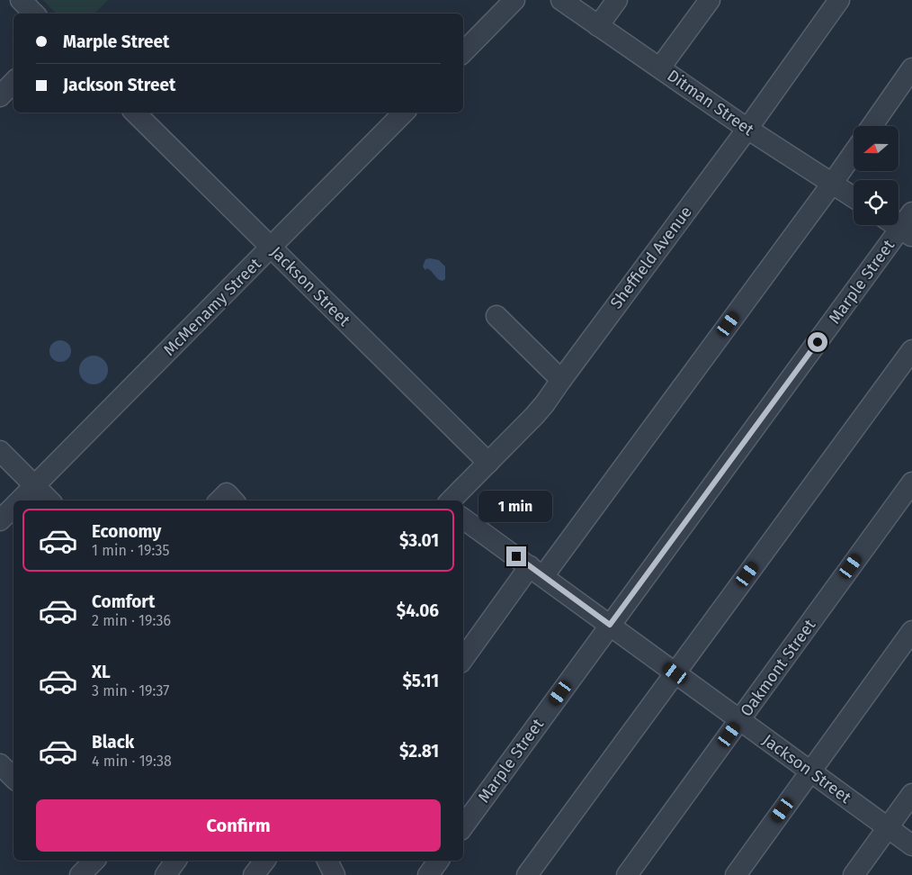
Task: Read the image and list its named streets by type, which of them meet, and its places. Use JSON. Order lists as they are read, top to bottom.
{
  "streets": {
    "street": [
      "Ditman Street",
      "Sheffield Avenue",
      "Marple Street",
      "Jackson Street",
      "McMenamy Street",
      "Oakmont Street"
    ]
  },
  "crossings": [
    ["Ditman Street", "Sheffield Avenue"],
    ["Sheffield Avenue", "Jackson Street"],
    ["Marple Street", "Jackson Street"],
    ["Jackson Street", "McMenamy Street"],
    ["Jackson Street", "Oakmont Street"]
  ],
  "north": "left",
  "page": {
    "banner": ["Marple Street", "Jackson Street"],
    "bubble": "1 min",
    "list": [
      {
        "name": "Economy",
        "note": "1 min · 19:35",
        "value": "$3.01"
      },
      {
        "name": "Comfort",
        "note": "2 min · 19:36",
        "value": "$4.06"
      },
      {
        "name": "XL",
        "note": "3 min · 19:37",
        "value": "$5.11"
      },
      {
        "name": "Black",
        "note": "4 min · 19:38",
        "value": "$2.81"
      }
    ],
    "buttons": "Confirm"
  }
}
